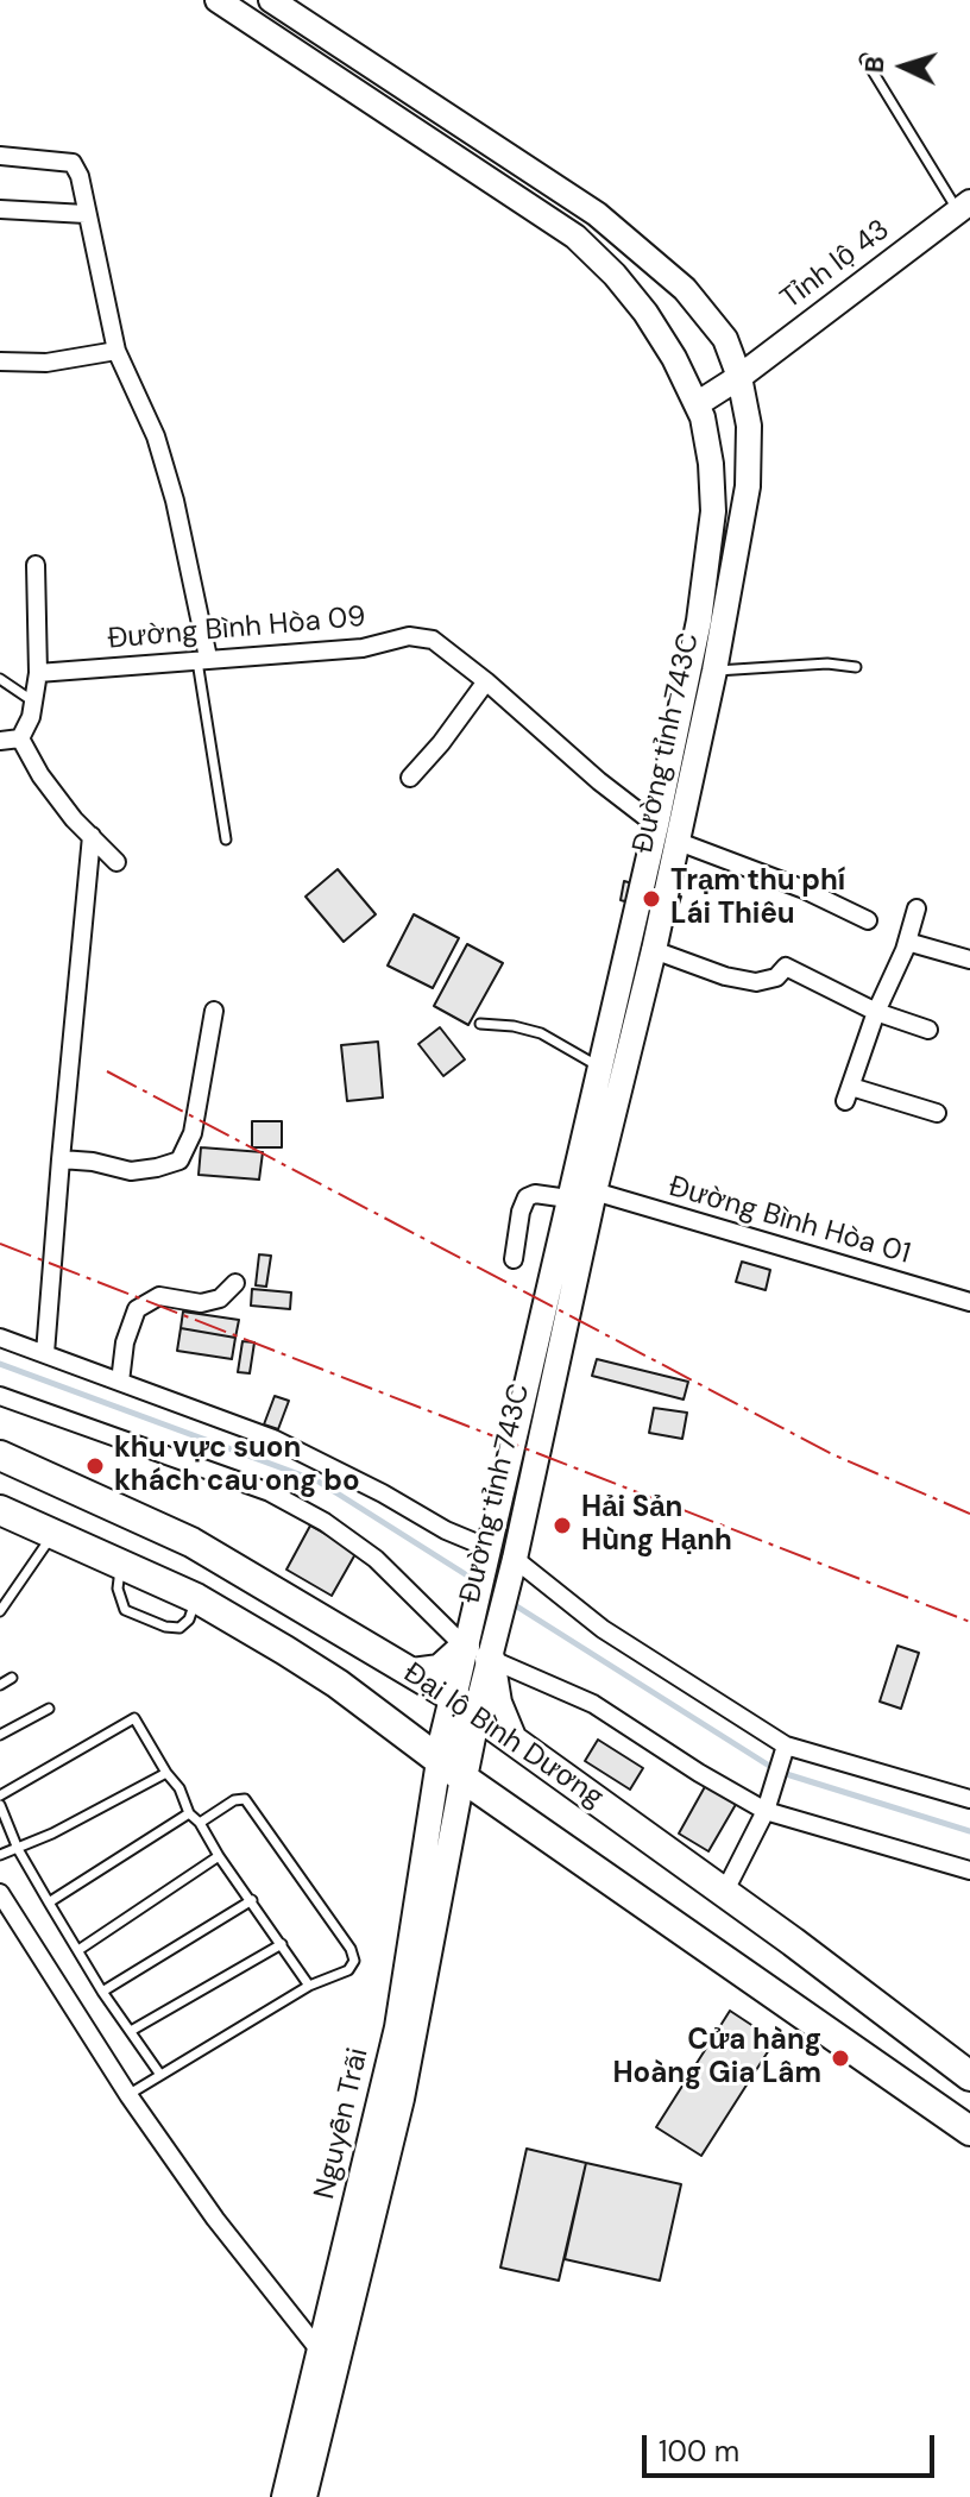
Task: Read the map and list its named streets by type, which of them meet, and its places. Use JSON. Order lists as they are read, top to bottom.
{
  "streets": {
    "highway": ["Đại lộ Bình Dương"],
    "main road": ["Tỉnh lộ 43", "Đường tỉnh 743C", "Nguyễn Trãi"],
    "street": ["Đường Bình Hòa 09", "Đường Bình Hòa 01"]
  },
  "crossings": [
    ["Tỉnh lộ 43", "Đường tỉnh 743C"],
    ["Đường Bình Hòa 09", "Đường tỉnh 743C"],
    ["Đường tỉnh 743C", "Đường Bình Hòa 01"],
    ["Đường tỉnh 743C", "Đại lộ Bình Dương"],
    ["Đại lộ Bình Dương", "Nguyễn Trãi"]
  ],
  "places": [
    "Trạm thu phí Lái Thiêu",
    "khu vực suon khách cau ong bo",
    "Hải Sản Hùng Hạnh",
    "Cửa hàng Hoàng Gia Lâm"
  ],
  "scale_bar": "100 m",
  "north": "left"
}
